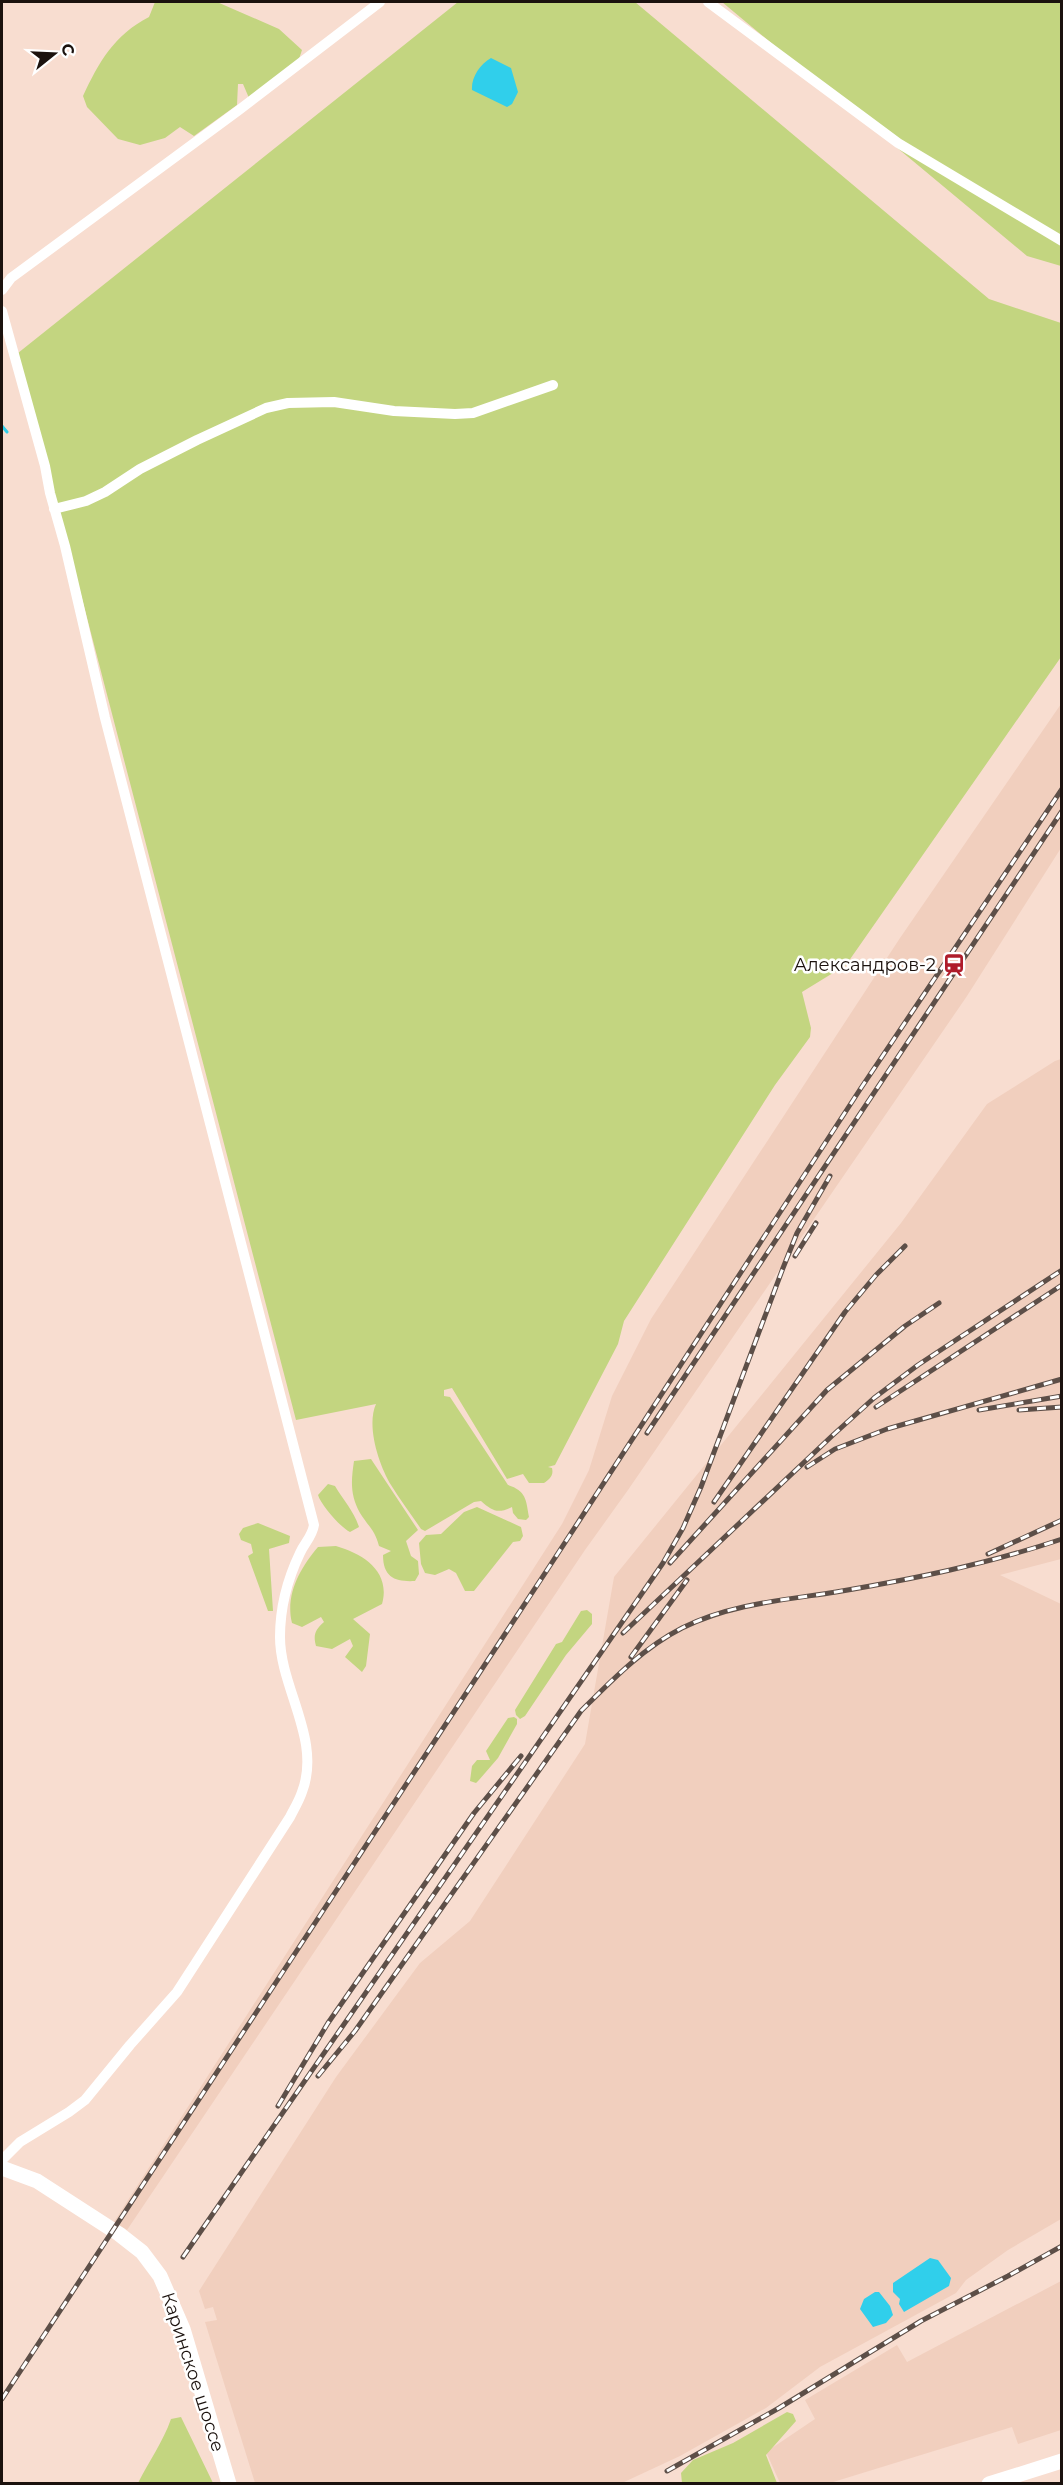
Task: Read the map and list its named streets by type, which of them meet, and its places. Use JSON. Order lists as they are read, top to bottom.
{
  "streets": {
    "street": ["Каринское шоссе"]
  },
  "places": {
    "station": ["Александров-2"]
  },
  "north": "right"
}
